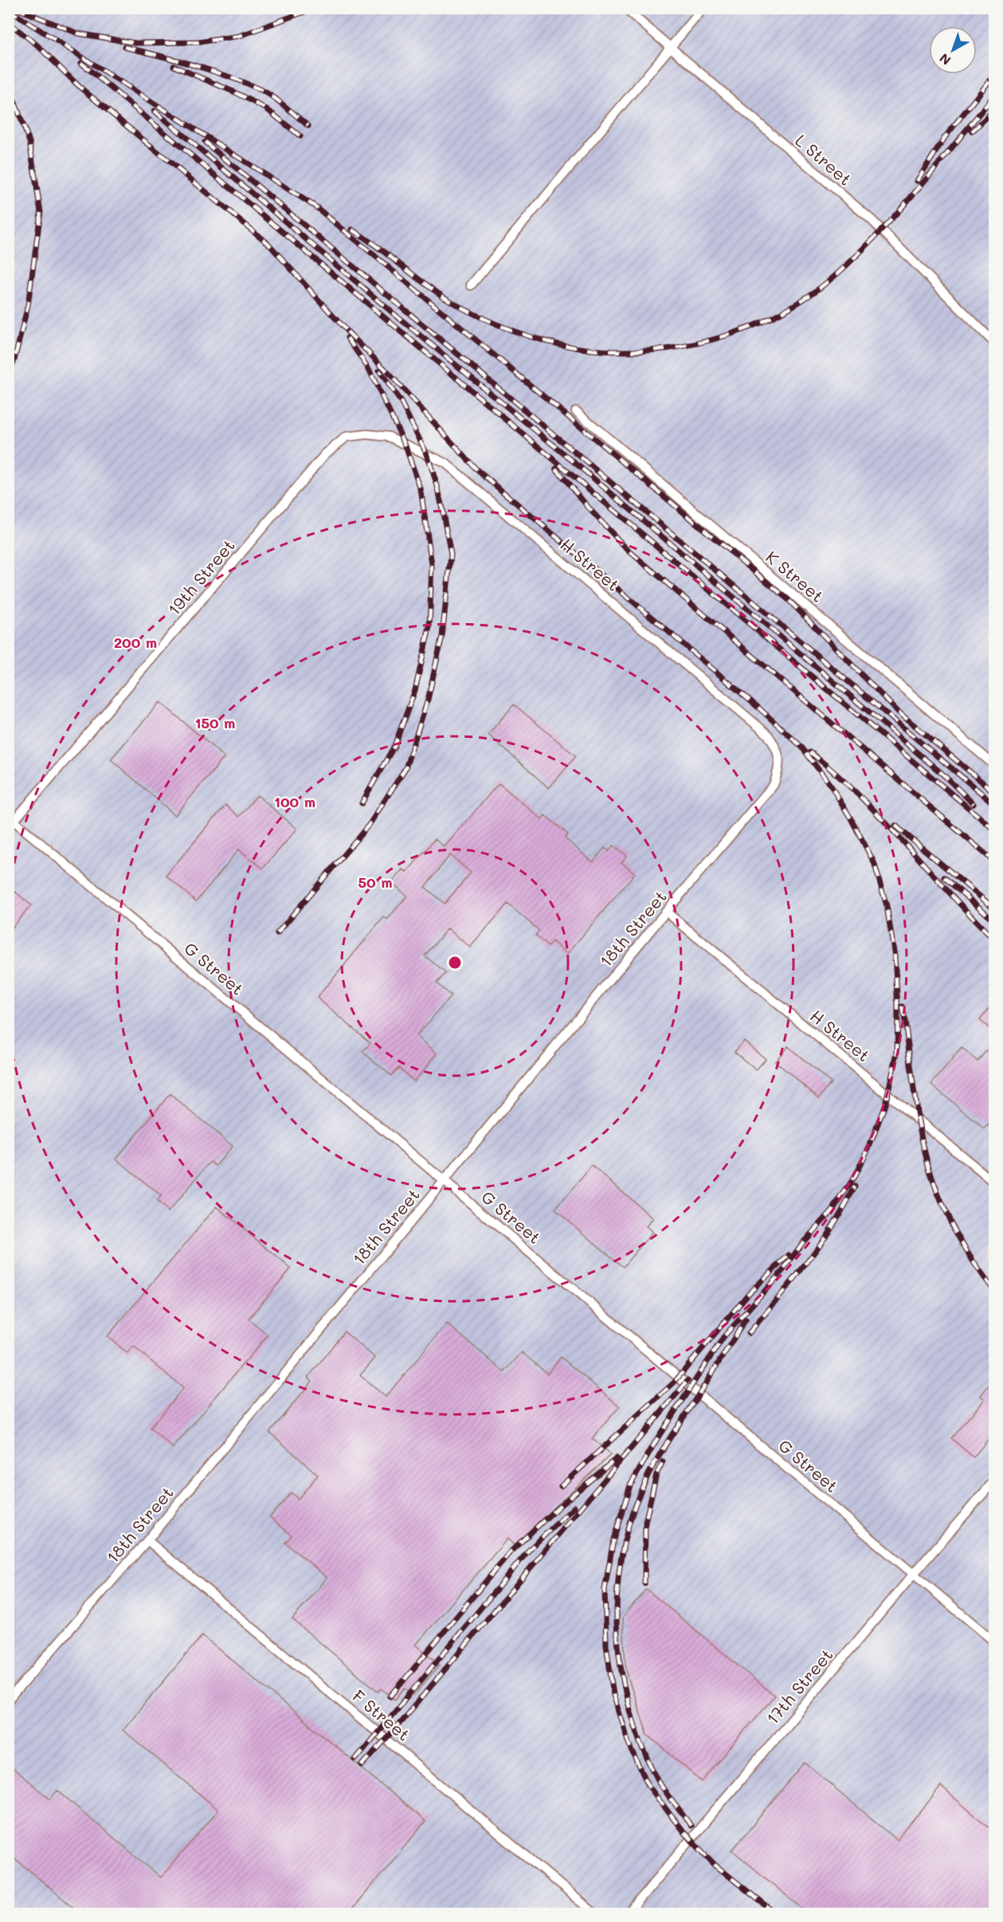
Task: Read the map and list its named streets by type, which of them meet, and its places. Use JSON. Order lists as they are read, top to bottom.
{
  "streets": {
    "lane": [
      "L Street",
      "H Street",
      "K Street",
      "19th Street",
      "18th Street",
      "G Street",
      "17th Street",
      "F Street"
    ]
  },
  "crossings": [
    ["H Street", "19th Street"],
    ["H Street", "18th Street"],
    ["19th Street", "G Street"],
    ["18th Street", "G Street"],
    ["18th Street", "F Street"],
    ["G Street", "17th Street"]
  ],
  "north": "bottom left",
  "rings": [
    "200 m",
    "150 m",
    "100 m",
    "50 m"
  ]
}
